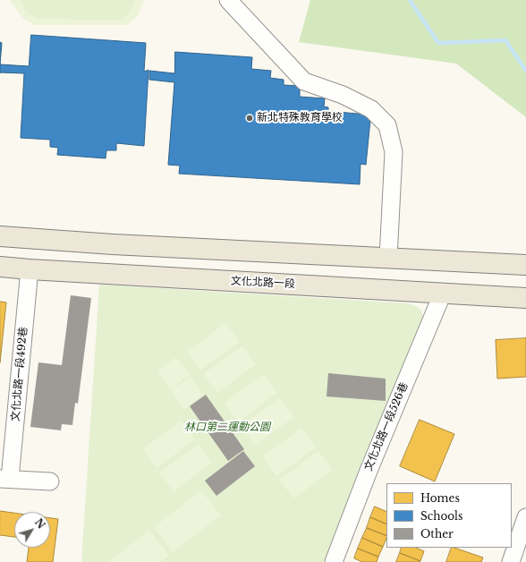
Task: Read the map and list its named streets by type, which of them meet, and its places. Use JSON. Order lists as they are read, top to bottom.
{
  "streets": {
    "main road": ["文化北路一段"],
    "street": ["文化北路一段492巷", "文化北路一段526巷"]
  },
  "crossings": [
    ["文化北路一段", "文化北路一段492巷"],
    ["文化北路一段", "文化北路一段526巷"]
  ],
  "parks": ["林口第二運動公園"],
  "places": ["新北特殊教育學校"],
  "legend": ["Homes", "Schools", "Other"],
  "north": "top right"
}
